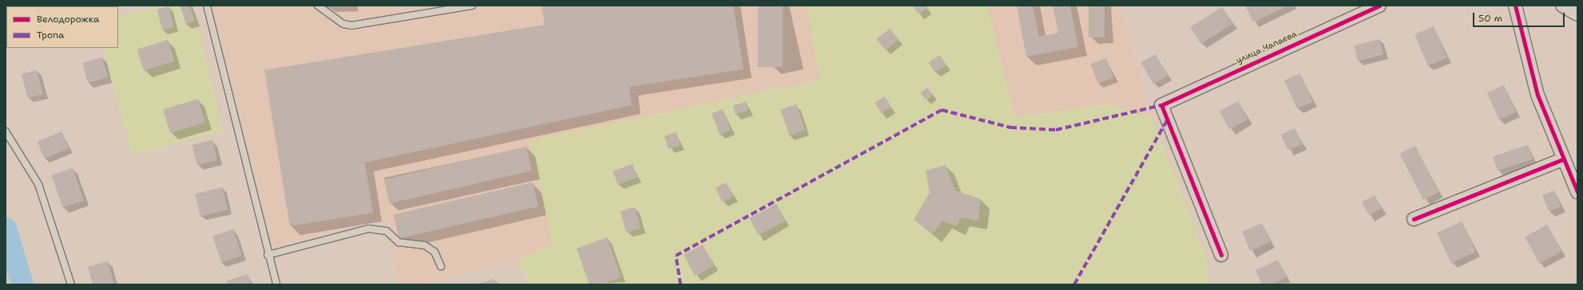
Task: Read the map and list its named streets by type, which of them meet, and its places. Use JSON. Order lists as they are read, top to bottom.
{
  "streets": {
    "street": ["улица Чапаева"]
  },
  "legend": ["Велодорожка", "Тропа"],
  "scale_bar": "50 m"
}
